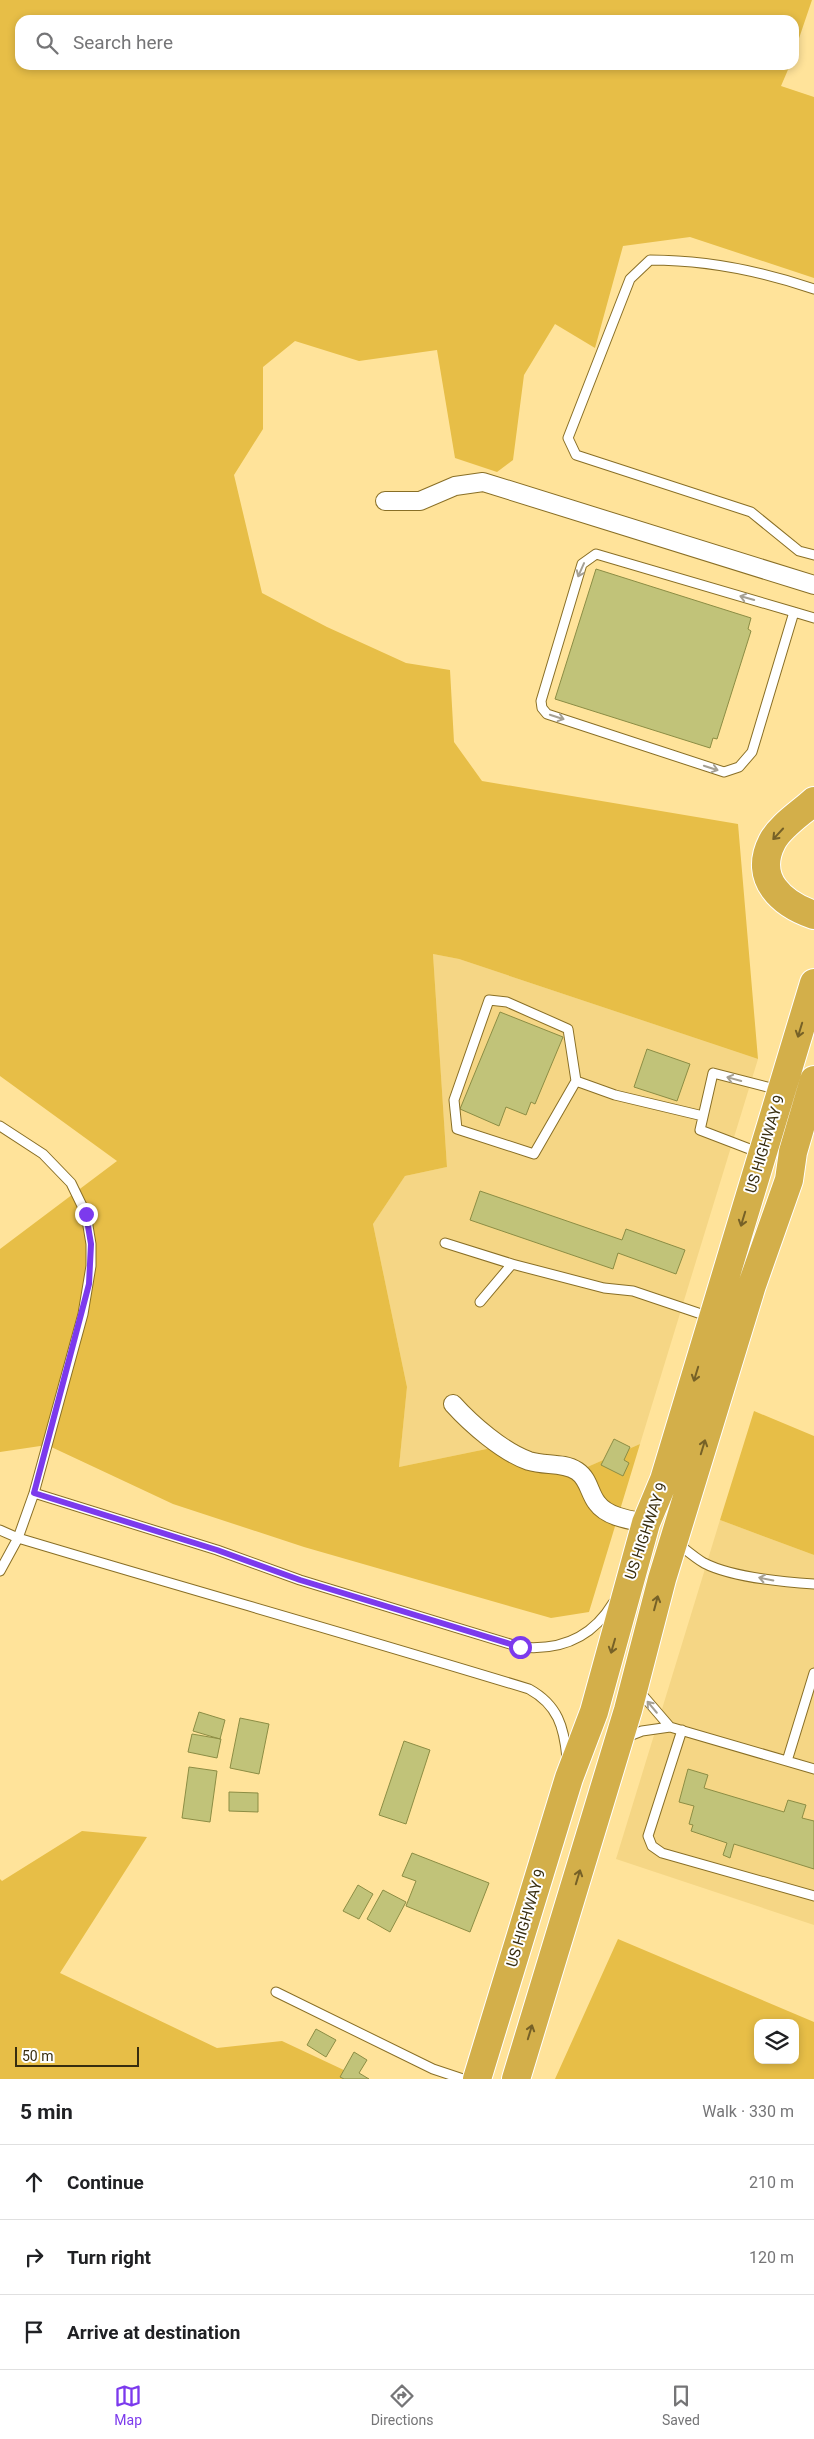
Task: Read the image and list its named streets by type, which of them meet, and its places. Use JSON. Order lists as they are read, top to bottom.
{
  "streets": {
    "highway": ["US HIGHWAY 9"]
  },
  "scale_bar": "50 m",
  "page": {
    "search": "Search here",
    "scale": "50 m",
    "heading": ["5 min", "Walk · 330 m"],
    "list": [
      ["Continue", "210 m"],
      ["Turn right", "120 m"],
      "Arrive at destination"
    ],
    "nav": ["Map", "Directions", "Saved"]
  }
}
